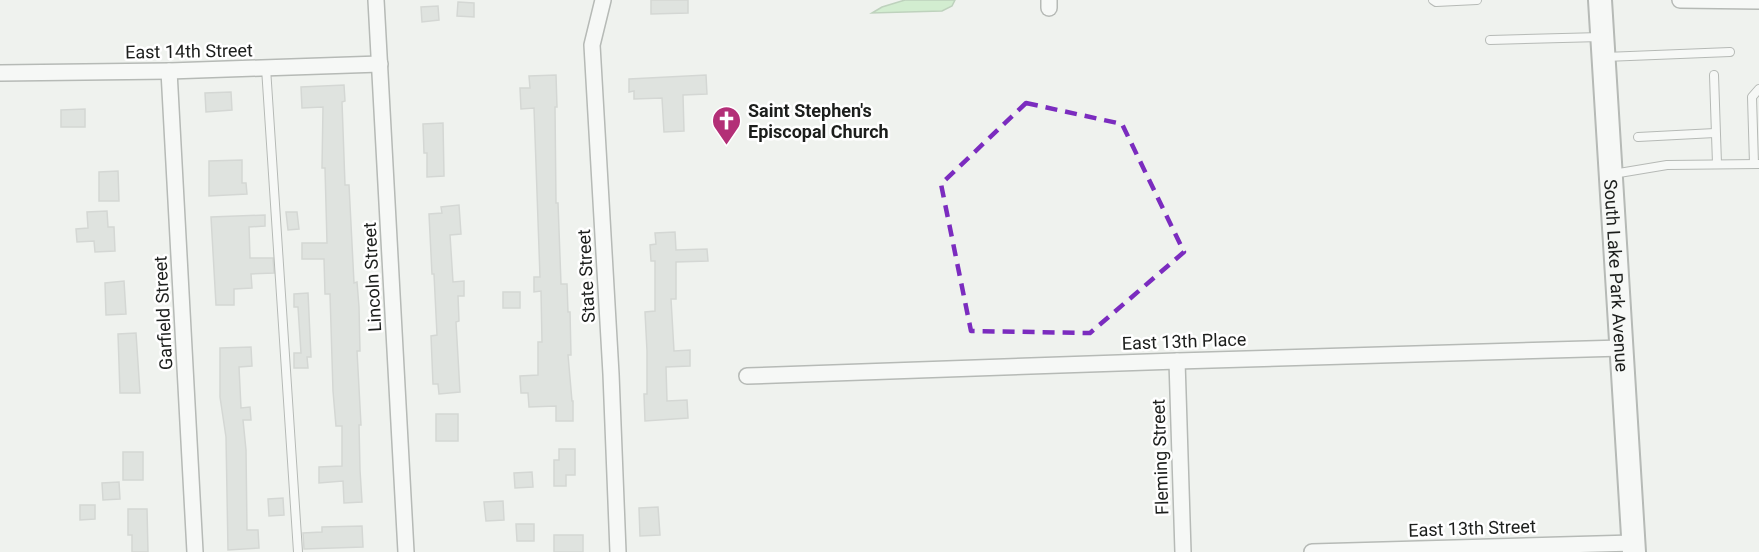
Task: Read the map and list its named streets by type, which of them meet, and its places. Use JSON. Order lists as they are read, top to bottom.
{
  "streets": {
    "main road": ["South Lake Park Avenue"],
    "street": [
      "East 14th Street",
      "State Street",
      "Lincoln Street",
      "Garfield Street",
      "East 13th Place",
      "Fleming Street",
      "East 13th Street"
    ]
  },
  "crossings": [
    ["East 14th Street", "Lincoln Street"],
    ["East 14th Street", "Garfield Street"],
    ["South Lake Park Avenue", "East 13th Place"],
    ["South Lake Park Avenue", "East 13th Street"],
    ["East 13th Place", "Fleming Street"]
  ],
  "places": {
    "church": ["Saint Stephen's Episcopal Church"]
  }
}
